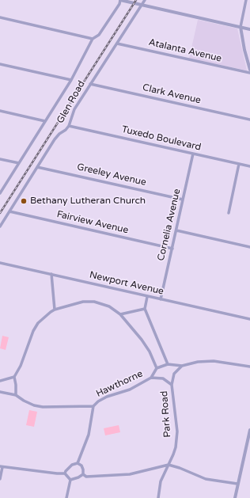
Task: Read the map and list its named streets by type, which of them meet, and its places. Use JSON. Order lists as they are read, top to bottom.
{
  "streets": {
    "street": [
      "Atalanta Avenue",
      "Clark Avenue",
      "Glen Road",
      "Tuxedo Boulevard",
      "Greeley Avenue",
      "Fairview Avenue",
      "Cornelia Avenue",
      "Newport Avenue",
      "Hawthorne",
      "Park Road"
    ]
  },
  "crossings": [
    ["Atalanta Avenue", "Glen Road"],
    ["Clark Avenue", "Glen Road"],
    ["Glen Road", "Tuxedo Boulevard"],
    ["Glen Road", "Greeley Avenue"],
    ["Glen Road", "Fairview Avenue"],
    ["Tuxedo Boulevard", "Cornelia Avenue"],
    ["Greeley Avenue", "Cornelia Avenue"],
    ["Fairview Avenue", "Cornelia Avenue"],
    ["Cornelia Avenue", "Newport Avenue"],
    ["Hawthorne", "Park Road"]
  ],
  "places": ["Bethany Lutheran Church"]
}
